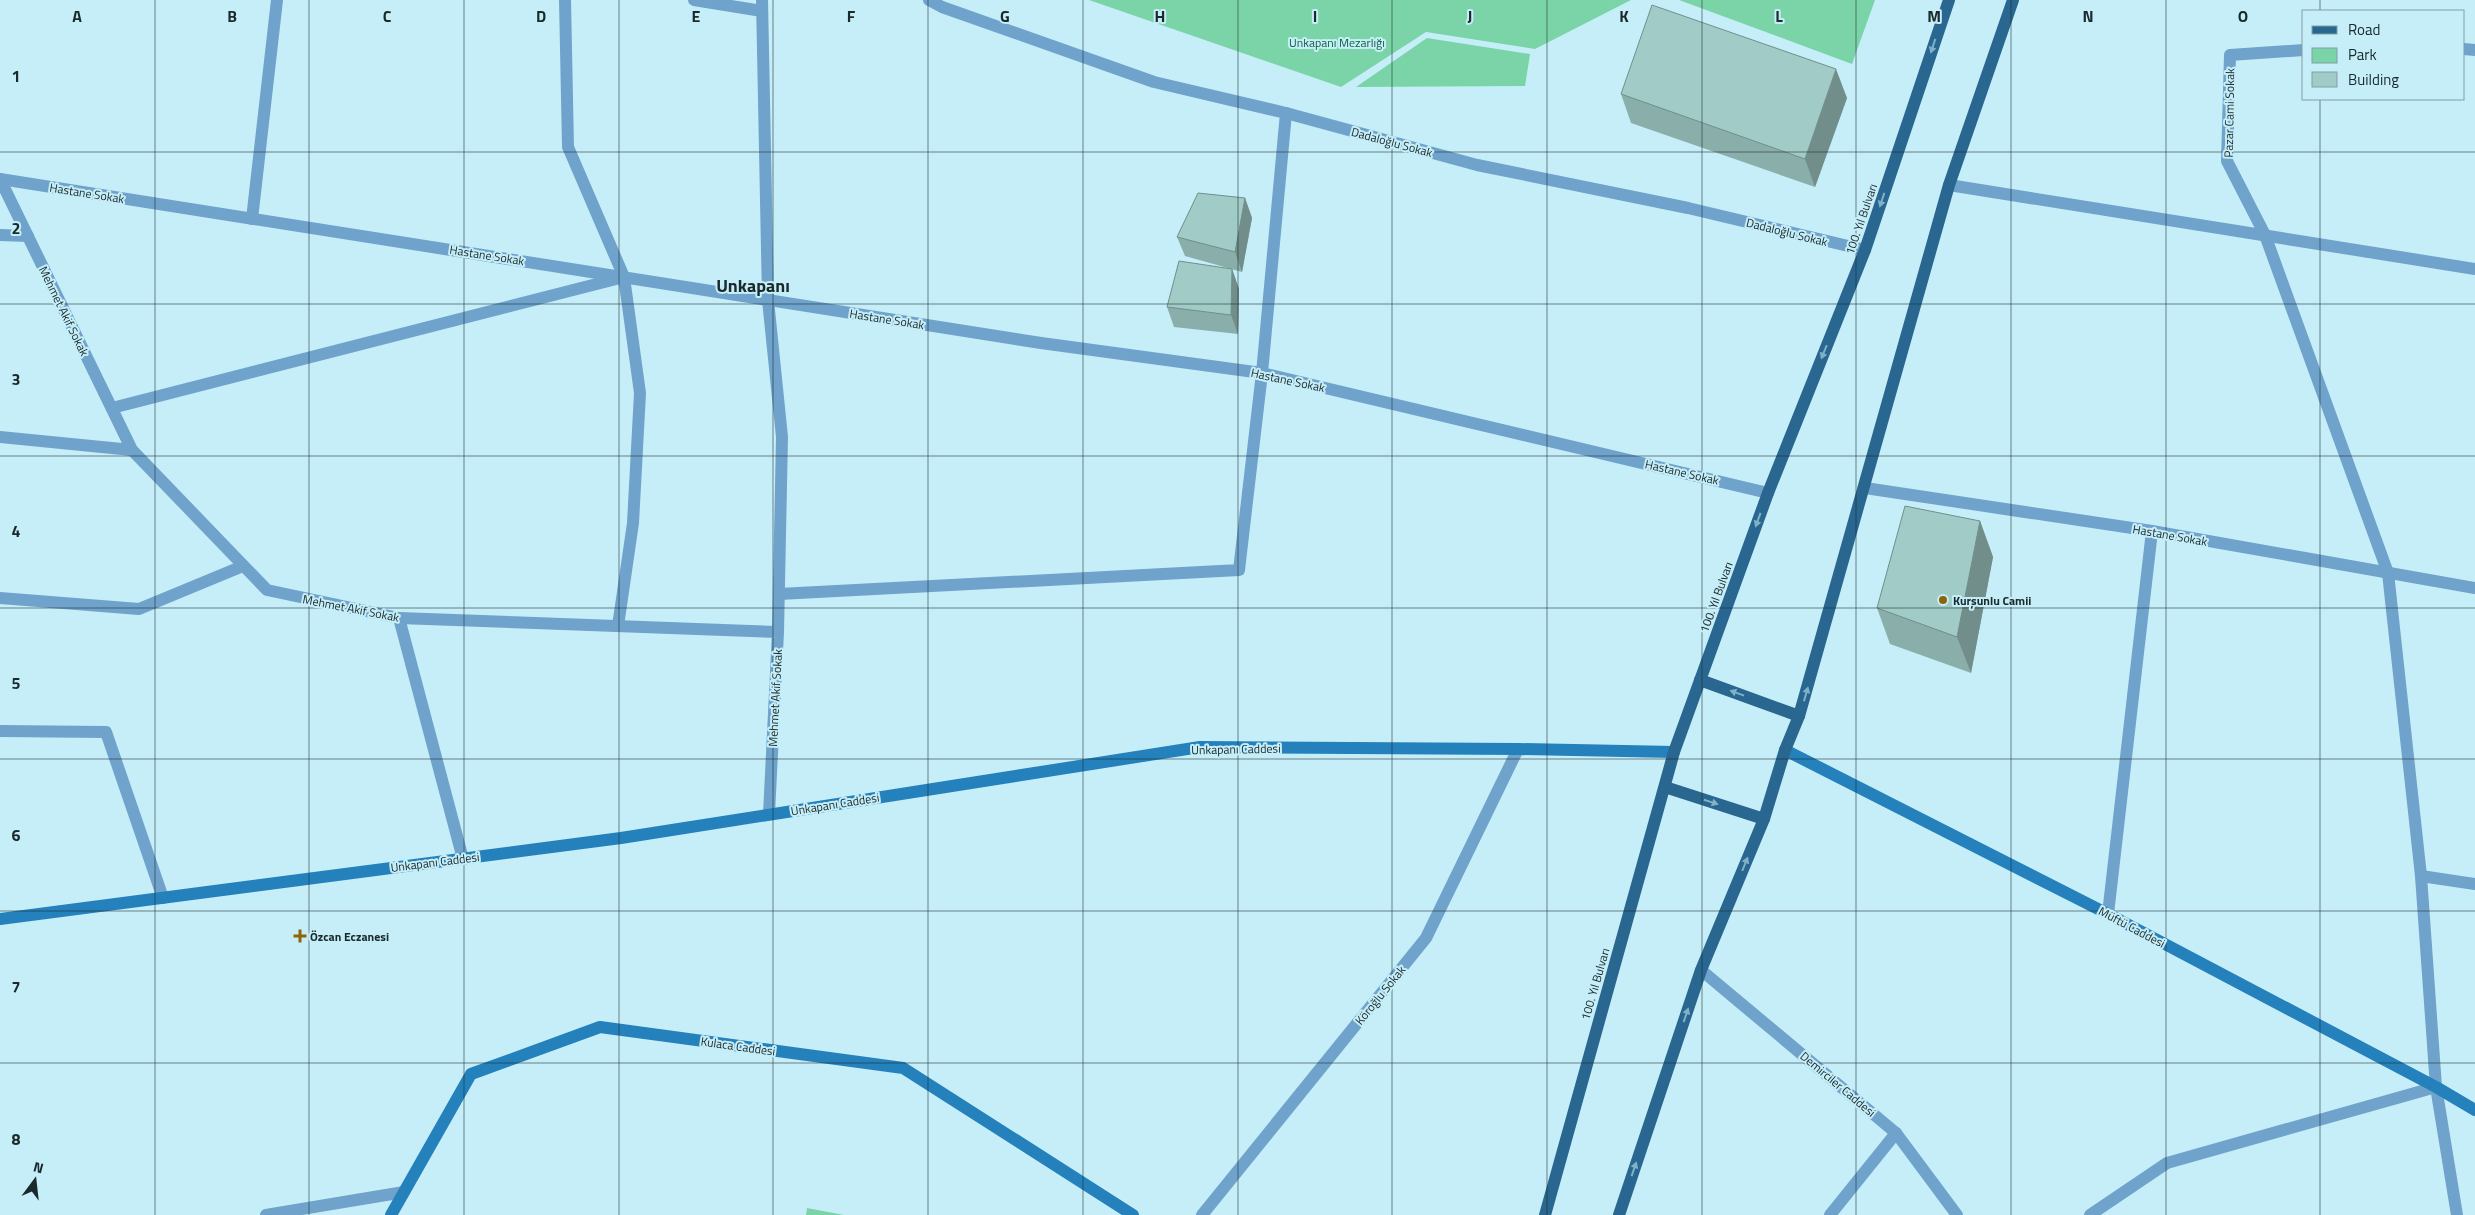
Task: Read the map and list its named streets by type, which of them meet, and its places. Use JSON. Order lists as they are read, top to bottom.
{
  "streets": {
    "main road": [
      "100. Yıl Bulvarı",
      "Unkapanı Caddesi",
      "Müftü Caddesi",
      "Kulaca Caddesi"
    ],
    "street": [
      "Pazar Cami Sokak",
      "Dadaloğlu Sokak",
      "Hastane Sokak",
      "Mehmet Akif Sokak",
      "Köroğlu Sokak",
      "Demirciler Caddesi"
    ]
  },
  "crossings": [
    ["Dadaloğlu Sokak", "100. Yıl Bulvarı"],
    ["Hastane Sokak", "100. Yıl Bulvarı"],
    ["Hastane Sokak", "Mehmet Akif Sokak"],
    ["100. Yıl Bulvarı", "Unkapanı Caddesi"],
    ["Mehmet Akif Sokak", "Unkapanı Caddesi"],
    ["Unkapanı Caddesi", "Köroğlu Sokak"]
  ],
  "districts": ["Unkapanı"],
  "parks": ["Unkapanı Mezarlığı"],
  "places": {
    "other": ["Kurşunlu Camii"],
    "health": ["Özcan Eczanesi"]
  },
  "legend": ["Road", "Park", "Building"],
  "north": "top",
  "grid": {
    "columns": [
      "A",
      "B",
      "C",
      "D",
      "E",
      "F",
      "G",
      "H",
      "I",
      "J",
      "K",
      "L",
      "M",
      "N",
      "O"
    ],
    "rows": [
      "1",
      "2",
      "3",
      "4",
      "5",
      "6",
      "7",
      "8"
    ]
  }
}
